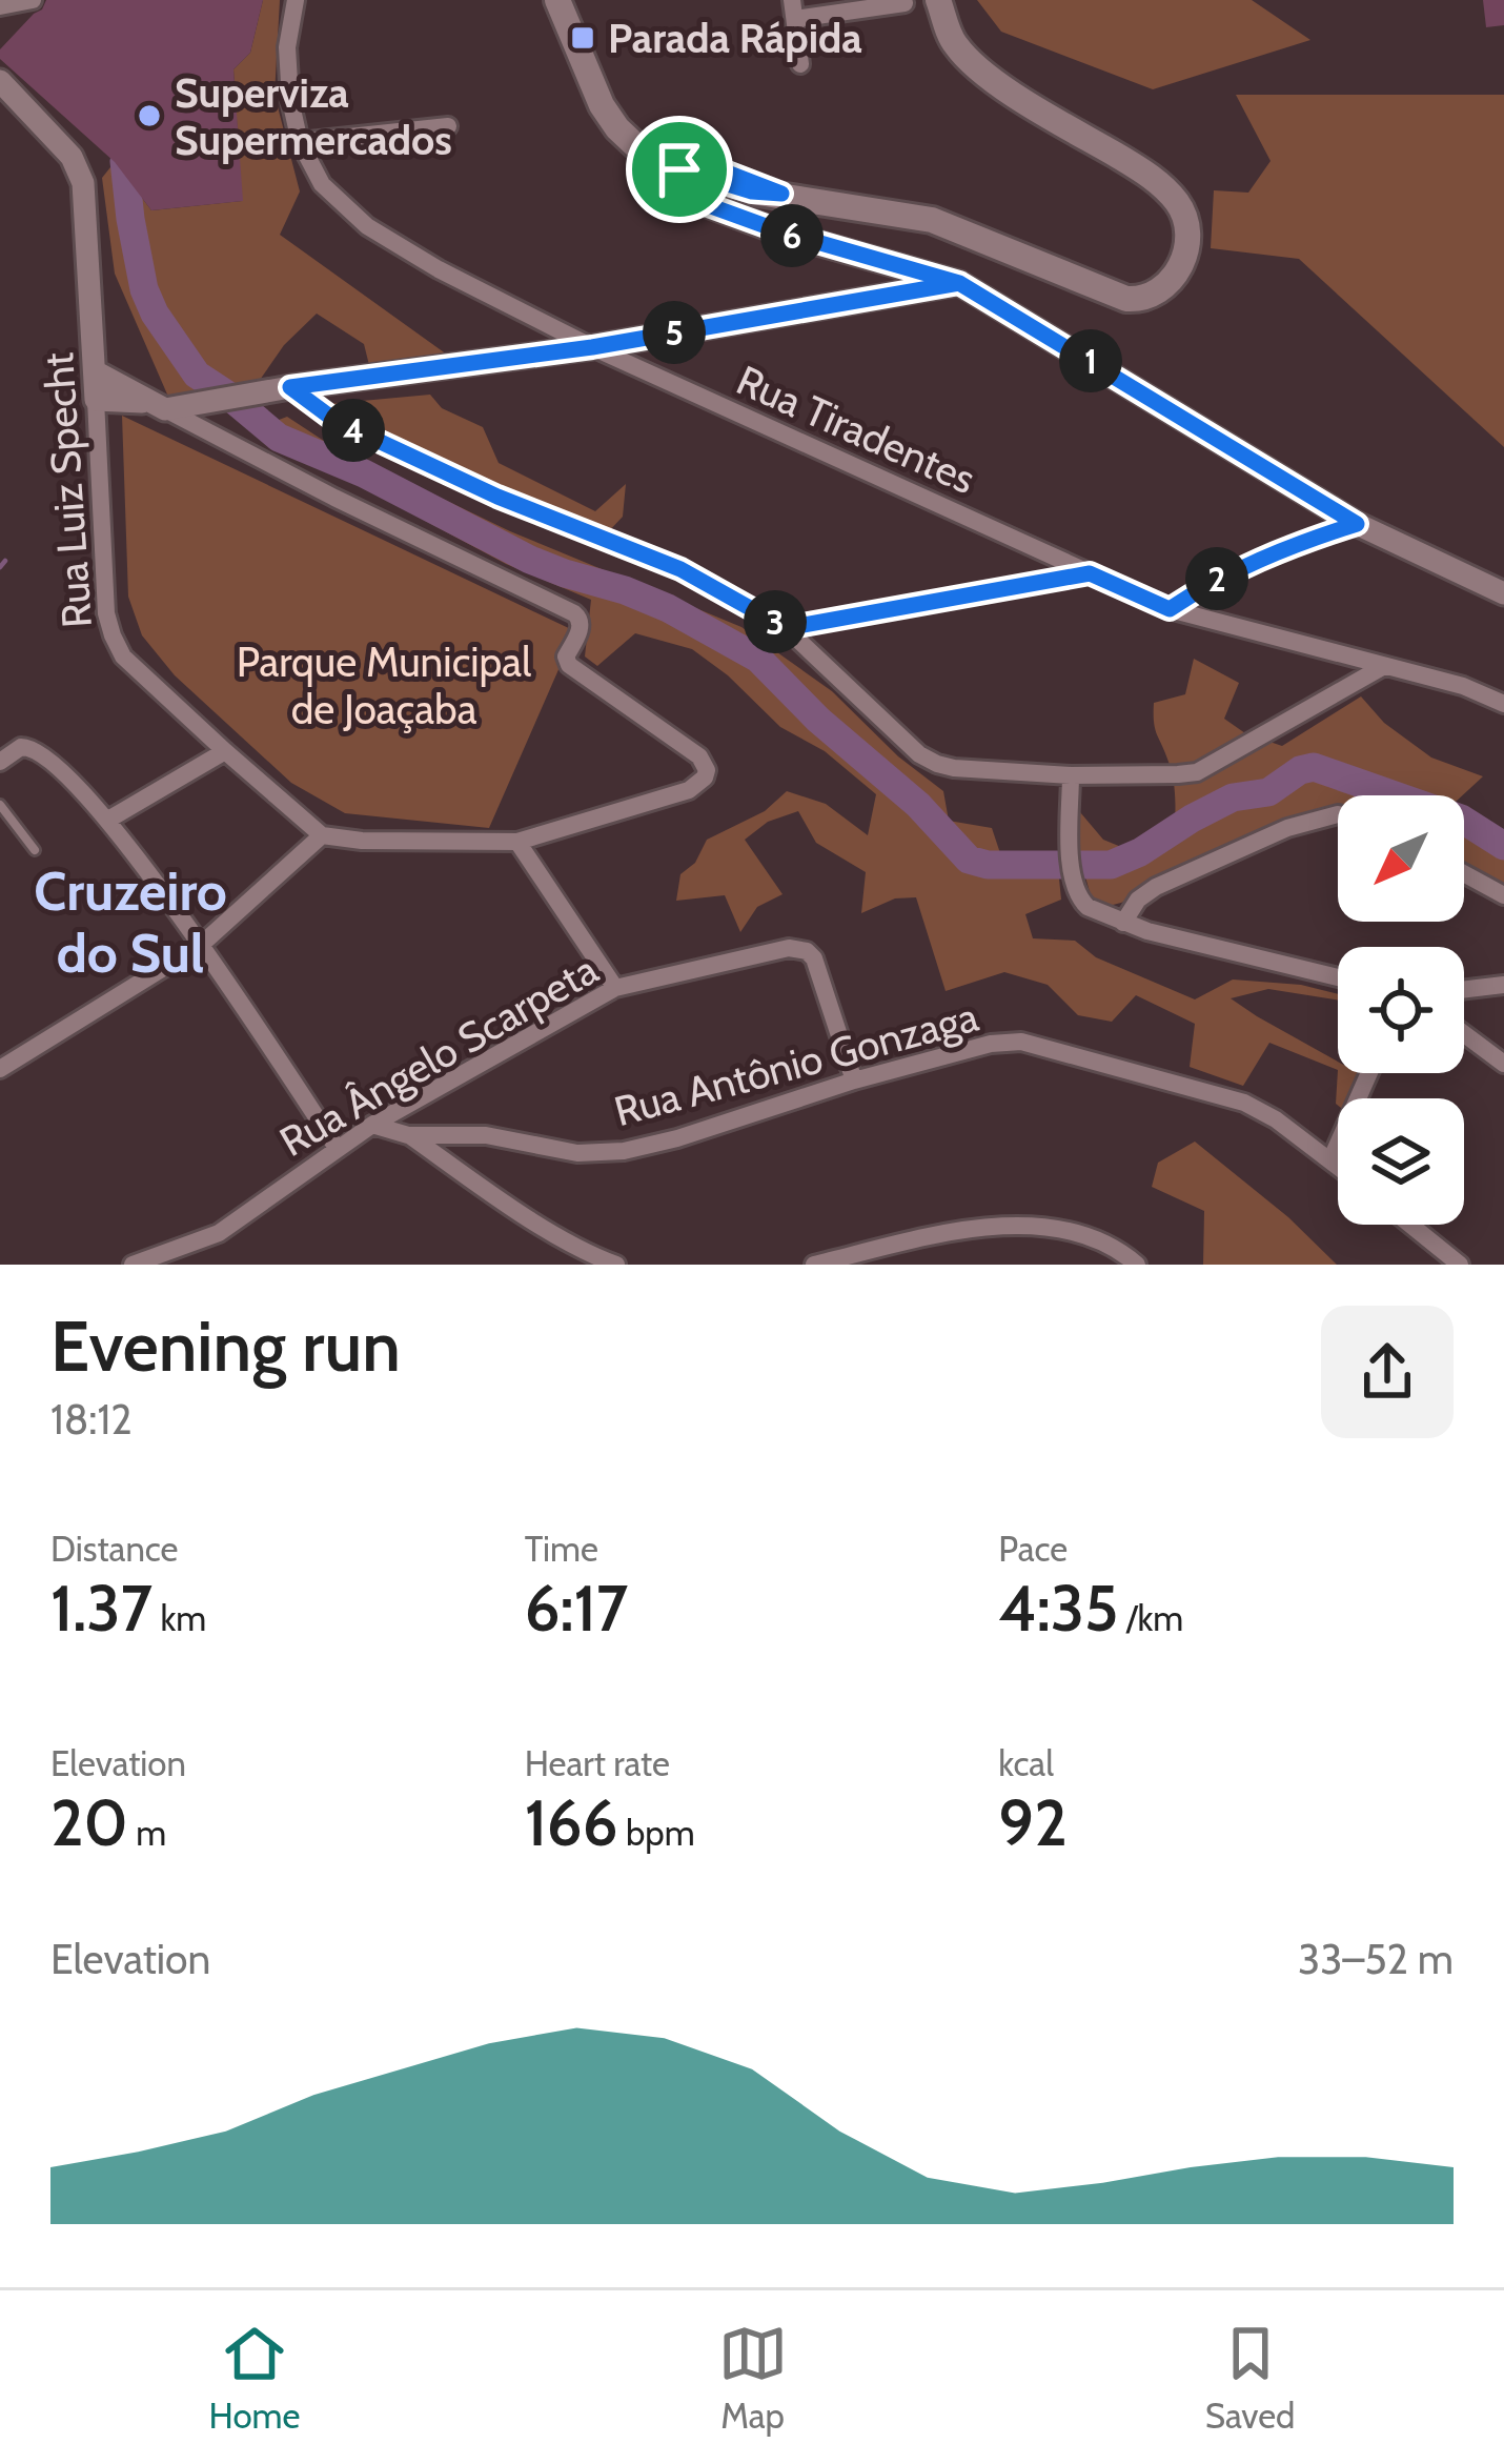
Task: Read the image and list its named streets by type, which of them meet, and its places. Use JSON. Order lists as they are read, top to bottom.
{
  "streets": {
    "street": [
      "Rua Tiradentes",
      "Rua Luiz Specht",
      "Rua Ângelo Scarpeta",
      "Rua Antônio Gonzaga"
    ]
  },
  "crossings": [
    ["Rua Ângelo Scarpeta", "Rua Antônio Gonzaga"]
  ],
  "districts": ["Cruzeiro do Sul"],
  "parks": ["Parque Municipal de Joaçaba"],
  "places": {
    "transit": ["Parada Rápida"],
    "other": ["Superviza Supermercados"]
  },
  "north": "bottom left",
  "page": {
    "pins": [
      "6",
      "5",
      "1",
      "4",
      "2",
      "3"
    ],
    "heading": ["Evening run", "18:12"],
    "stats": [
      ["Distance", "1.37 km"],
      ["Time", "6:17"],
      ["Pace", "4:35 /km"],
      ["Elevation", "20 m"],
      ["Heart rate", "166 bpm"],
      ["kcal", "92"]
    ],
    "chart": ["Elevation", "33–52 m"],
    "tabs": ["Home", "Map", "Saved"]
  }
}
